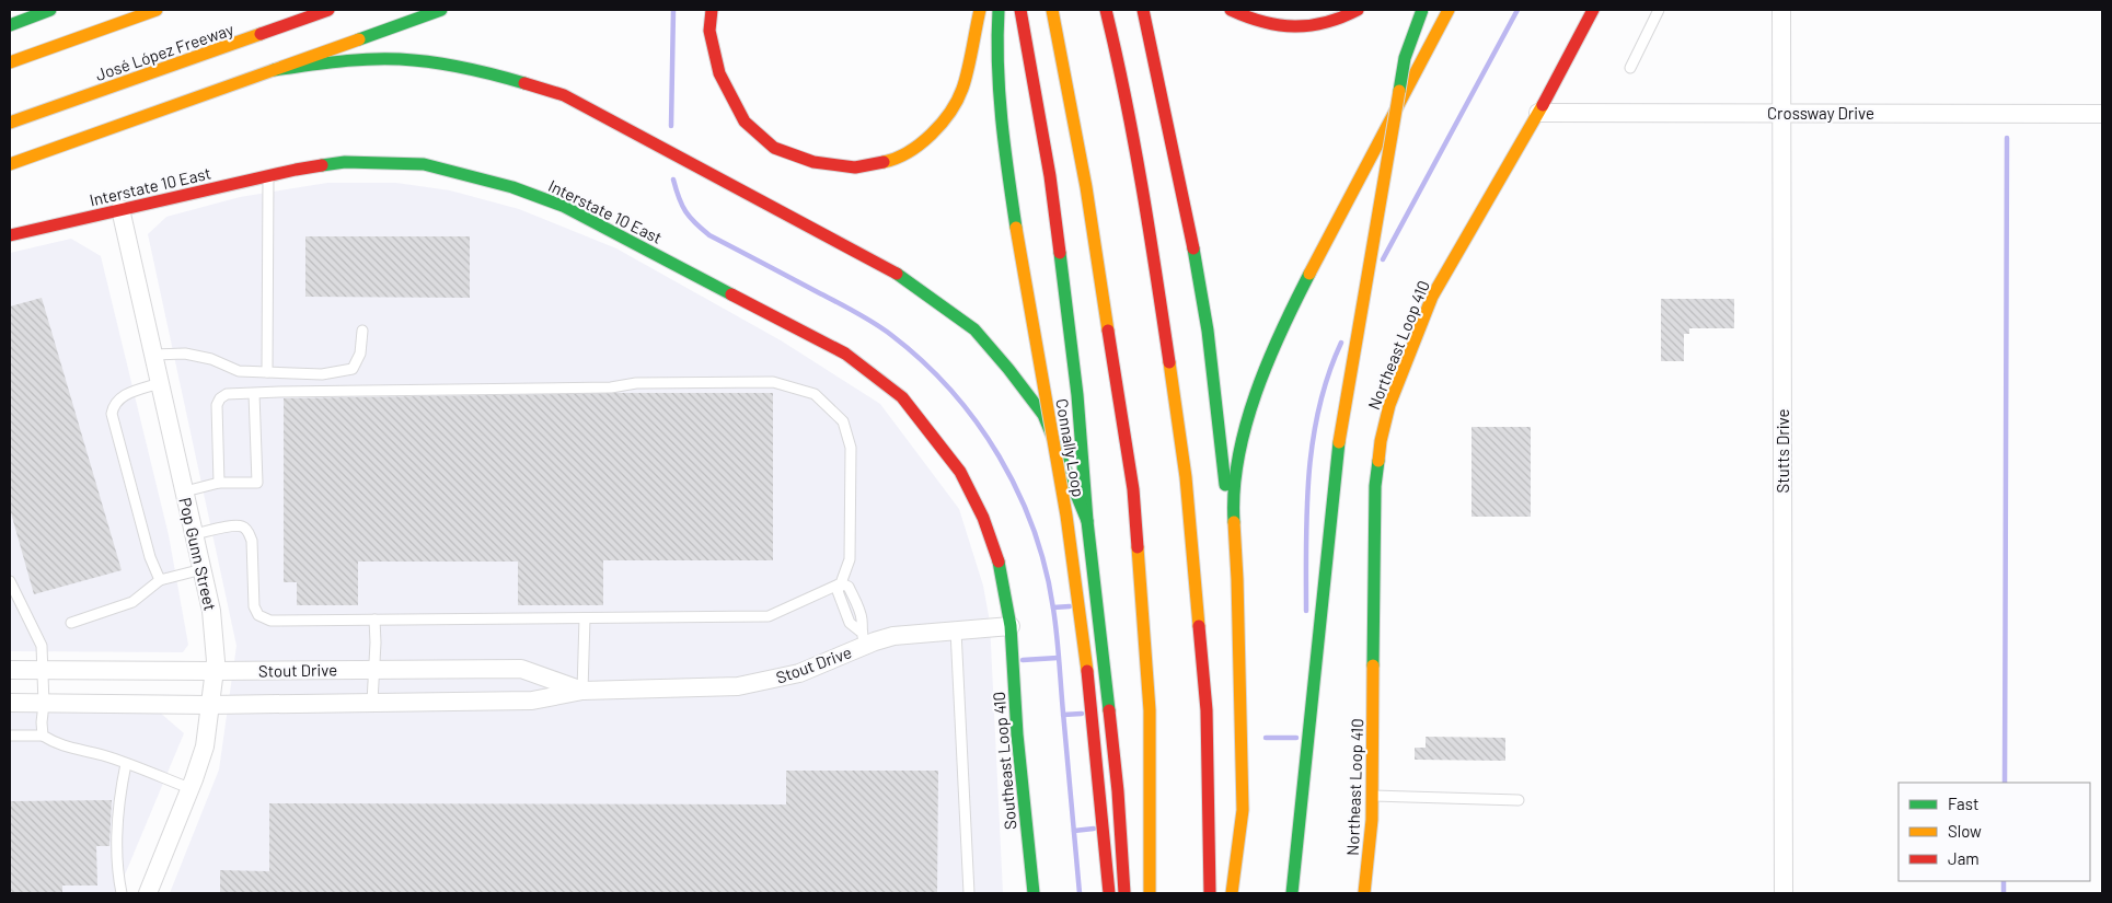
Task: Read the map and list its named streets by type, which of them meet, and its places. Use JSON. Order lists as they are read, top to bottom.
{
  "streets": {
    "main road": [
      "José López Freeway",
      "Interstate 10 East",
      "Northeast Loop 410",
      "Connally Loop",
      "Southeast Loop 410"
    ],
    "street": [
      "Crossway Drive",
      "Stutts Drive",
      "Pop Gunn Street",
      "Stout Drive"
    ]
  },
  "crossings": [
    ["Crossway Drive", "Northeast Loop 410"],
    ["Crossway Drive", "Stutts Drive"],
    ["Interstate 10 East", "Pop Gunn Street"],
    ["Interstate 10 East", "Stout Drive"],
    ["Interstate 10 East", "Southeast Loop 410"],
    ["Pop Gunn Street", "Stout Drive"],
    ["Stout Drive", "Southeast Loop 410"]
  ],
  "legend": ["Fast", "Slow", "Jam"]
}
